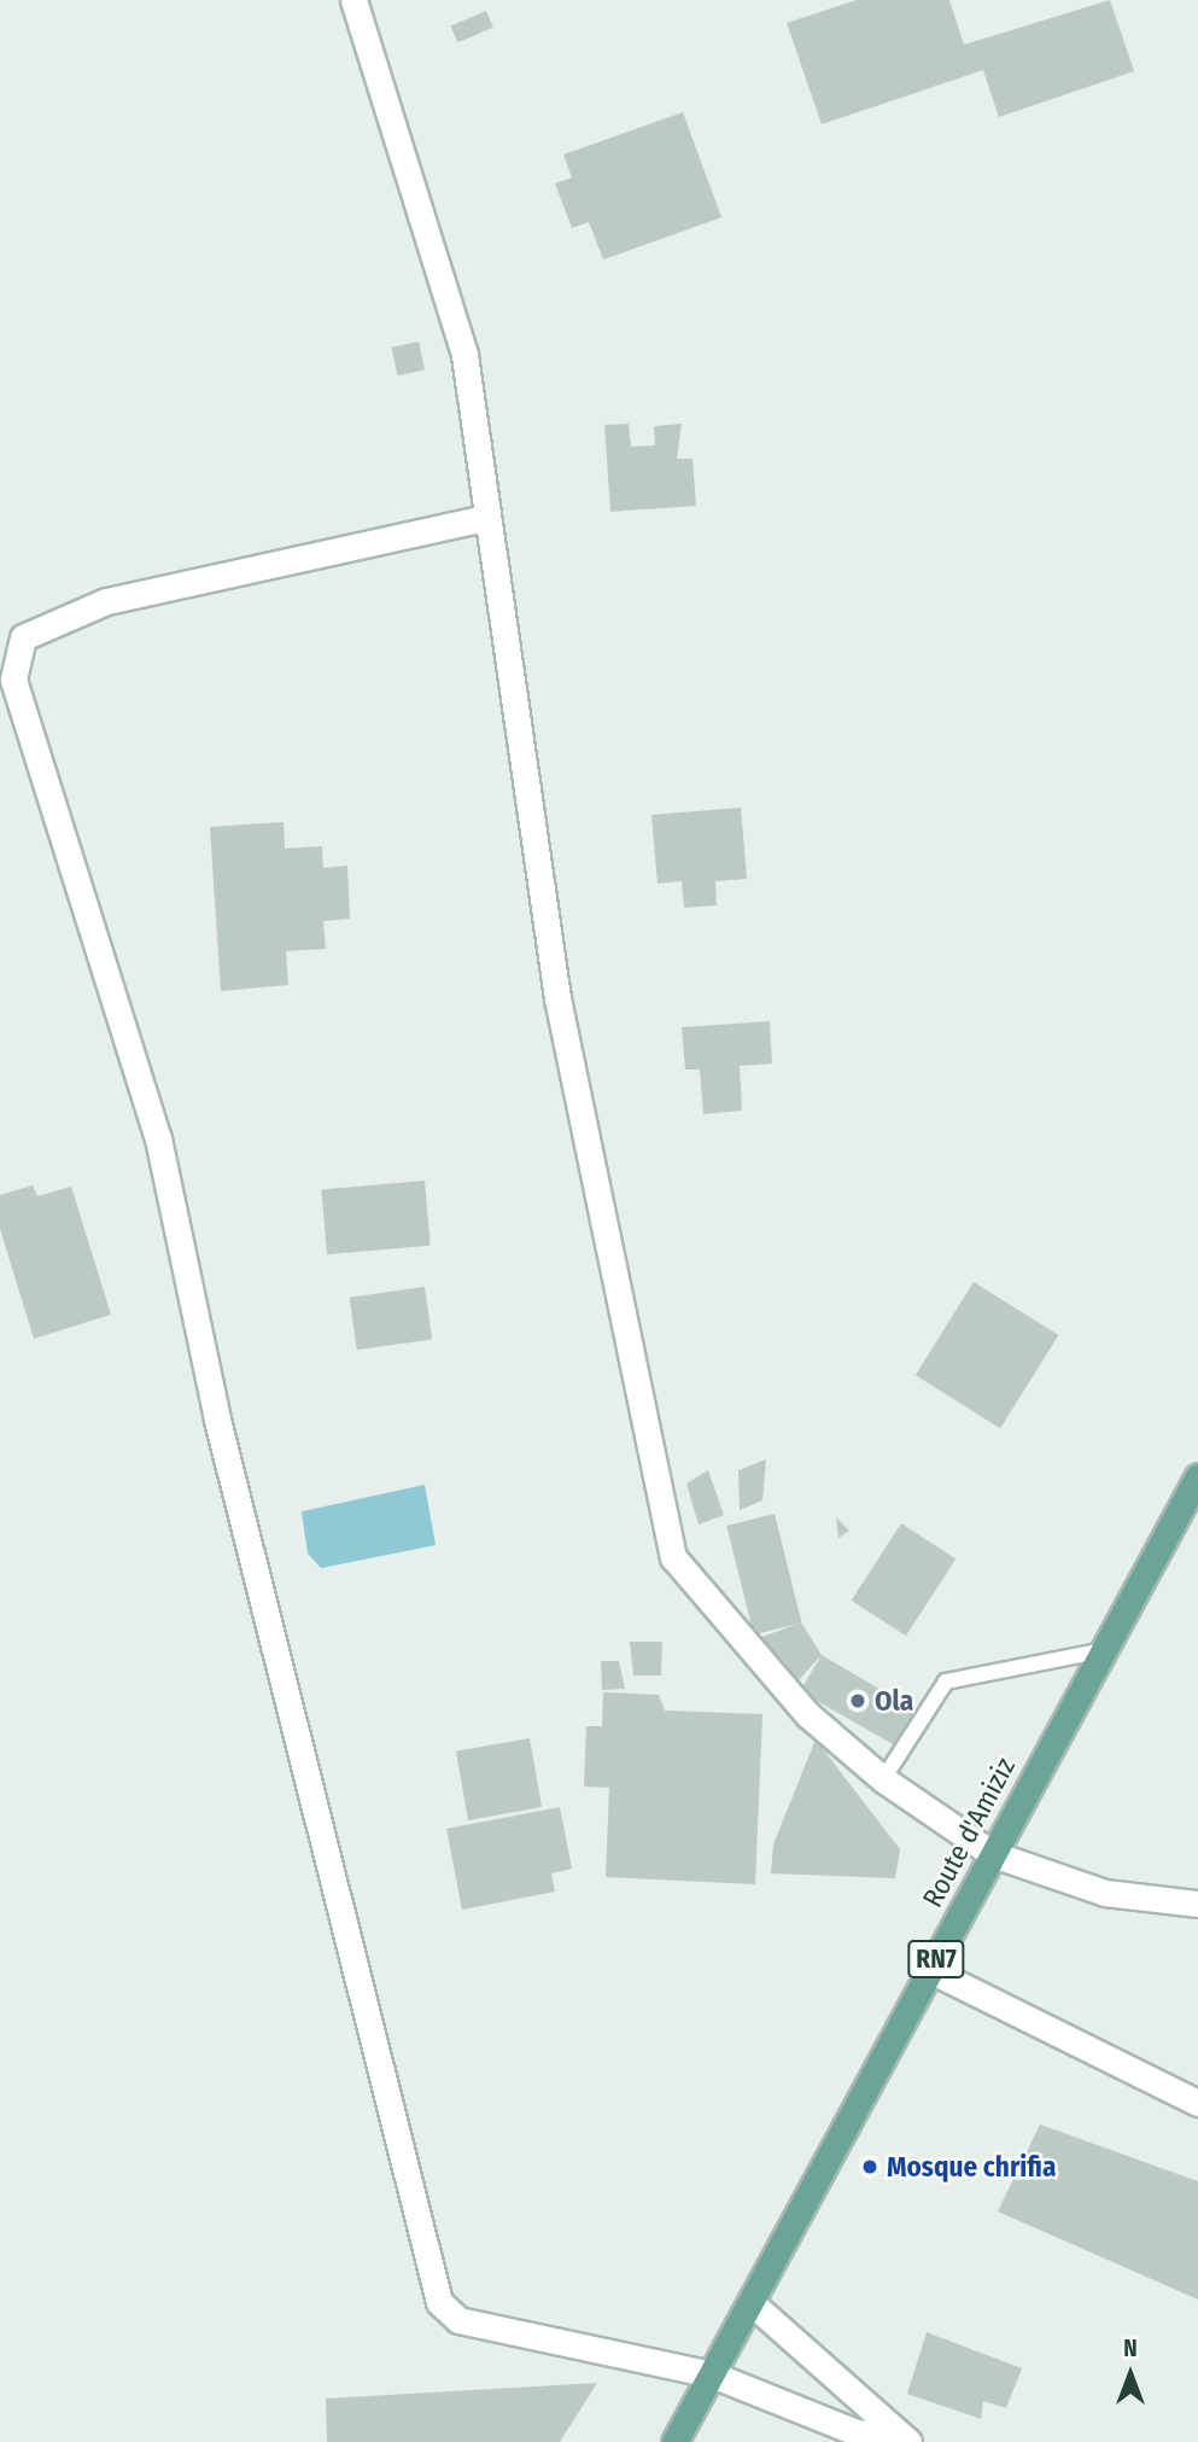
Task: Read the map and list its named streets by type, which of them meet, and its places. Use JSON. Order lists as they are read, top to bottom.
{
  "streets": {
    "main road": ["Route d'Amiziz", "RN7"]
  },
  "places": ["Ola", "Mosque chrifia"],
  "north": "top"
}
